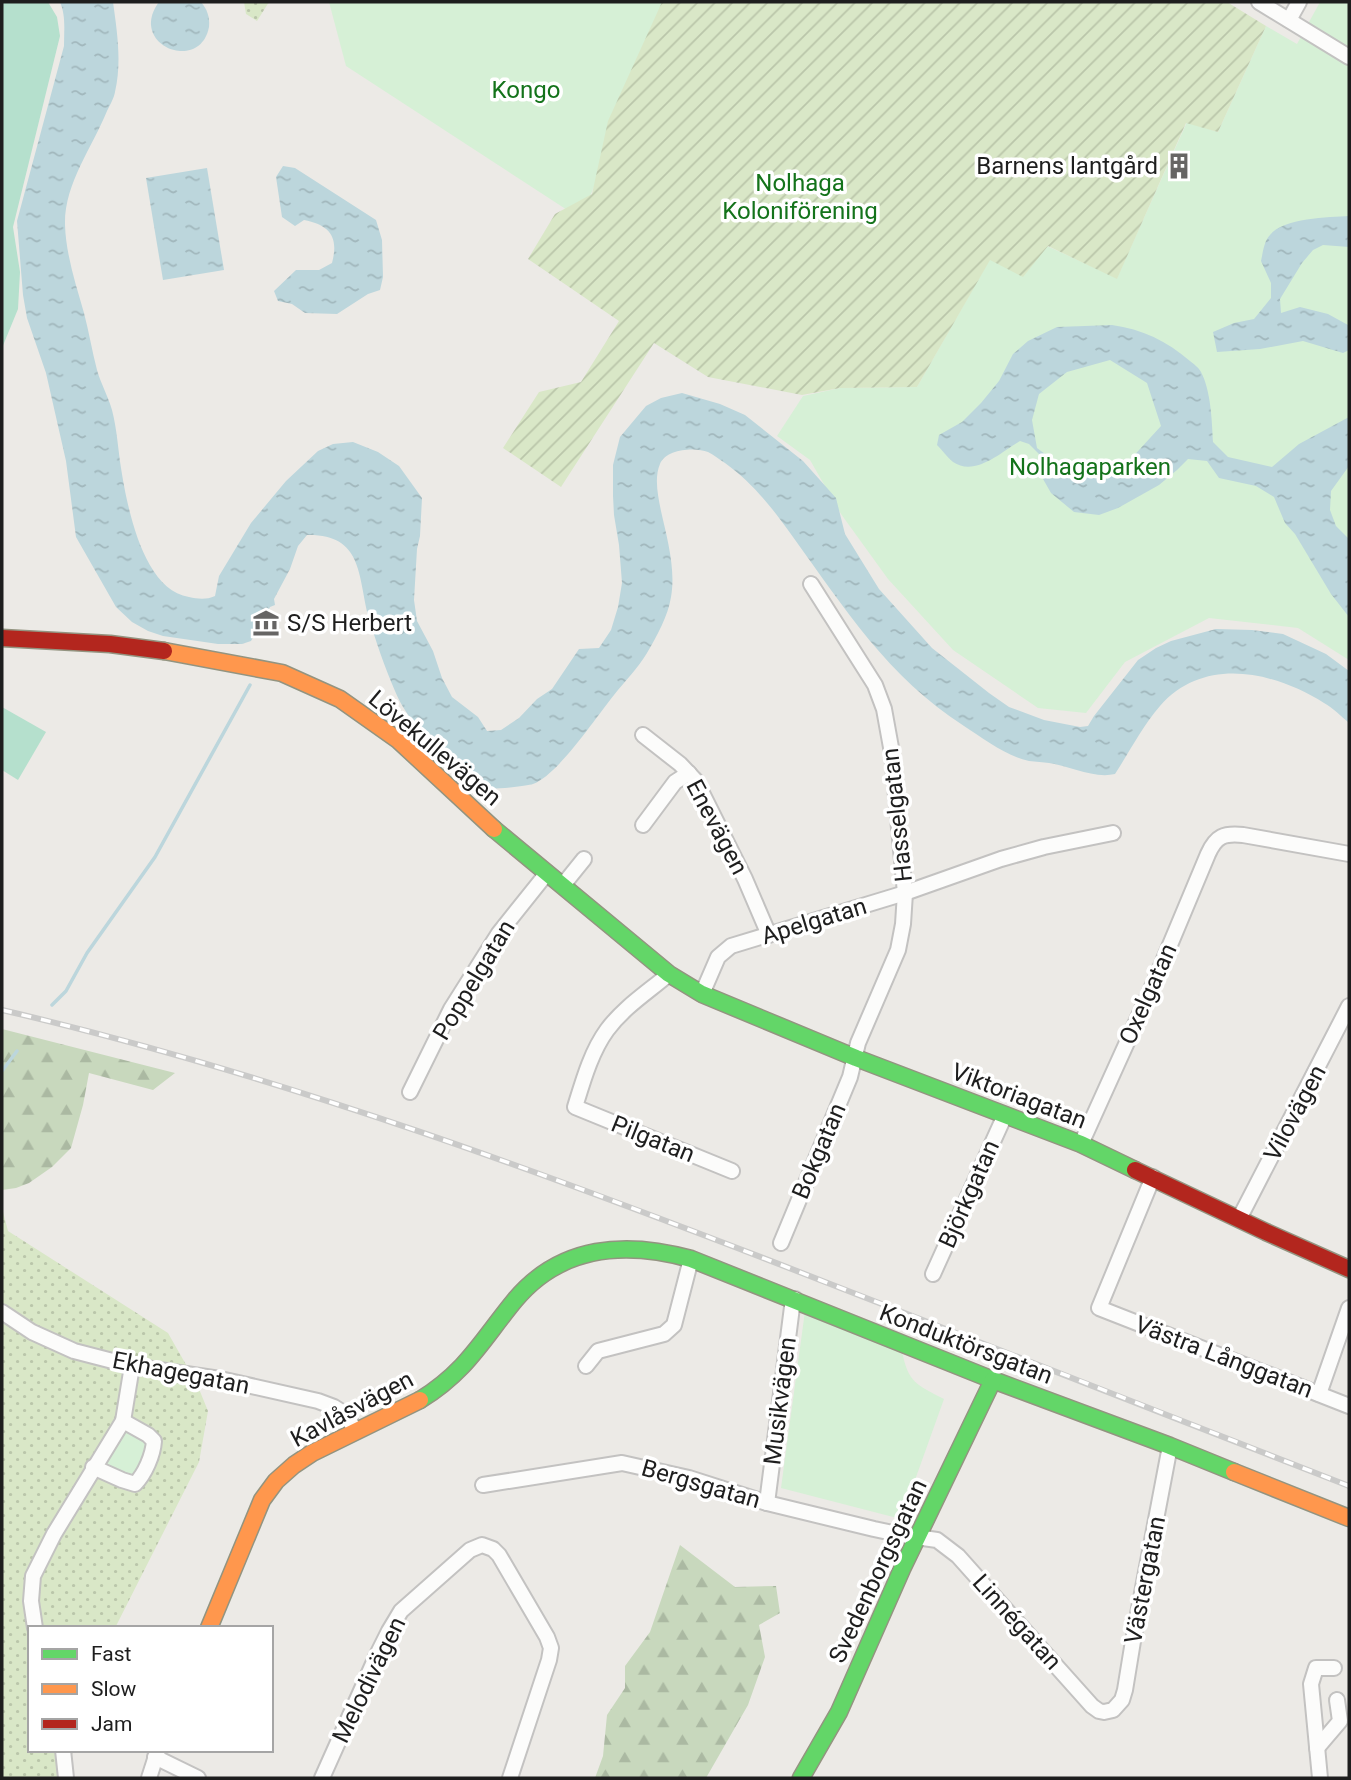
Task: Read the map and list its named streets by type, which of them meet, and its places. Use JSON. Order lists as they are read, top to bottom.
{
  "streets": {
    "street": [
      "Lövekullevägen",
      "Hasselgatan",
      "Enevägen",
      "Apelgatan",
      "Poppelgatan",
      "Oxelgatan",
      "Viktoriagatan",
      "Vilovägen",
      "Pilgatan",
      "Bokgatan",
      "Björkgatan",
      "Konduktörsgatan",
      "Västra Långgatan",
      "Ekhagegatan",
      "Musikvägen",
      "Kavlåsvägen",
      "Bergsgatan",
      "Svedenborgsgatan",
      "Västergatan",
      "Linnégatan",
      "Melodivägen"
    ]
  },
  "crossings": [
    ["Lövekullevägen", "Poppelgatan"],
    ["Lövekullevägen", "Viktoriagatan"],
    ["Lövekullevägen", "Pilgatan"],
    ["Hasselgatan", "Apelgatan"],
    ["Hasselgatan", "Viktoriagatan"],
    ["Hasselgatan", "Bokgatan"],
    ["Enevägen", "Apelgatan"],
    ["Apelgatan", "Viktoriagatan"],
    ["Oxelgatan", "Viktoriagatan"],
    ["Viktoriagatan", "Vilovägen"],
    ["Viktoriagatan", "Pilgatan"],
    ["Viktoriagatan", "Bokgatan"],
    ["Viktoriagatan", "Björkgatan"],
    ["Viktoriagatan", "Västra Långgatan"],
    ["Konduktörsgatan", "Musikvägen"],
    ["Konduktörsgatan", "Kavlåsvägen"],
    ["Konduktörsgatan", "Svedenborgsgatan"],
    ["Konduktörsgatan", "Västergatan"],
    ["Ekhagegatan", "Kavlåsvägen"],
    ["Musikvägen", "Bergsgatan"],
    ["Bergsgatan", "Svedenborgsgatan"],
    ["Bergsgatan", "Linnégatan"],
    ["Svedenborgsgatan", "Linnégatan"],
    ["Västergatan", "Linnégatan"]
  ],
  "parks": ["Kongo", "Nolhaga Koloniförening", "Nolhagaparken"],
  "places": {
    "building": ["Barnens lantgård"],
    "museum": ["S/S Herbert"]
  },
  "legend": ["Fast", "Slow", "Jam"]
}
